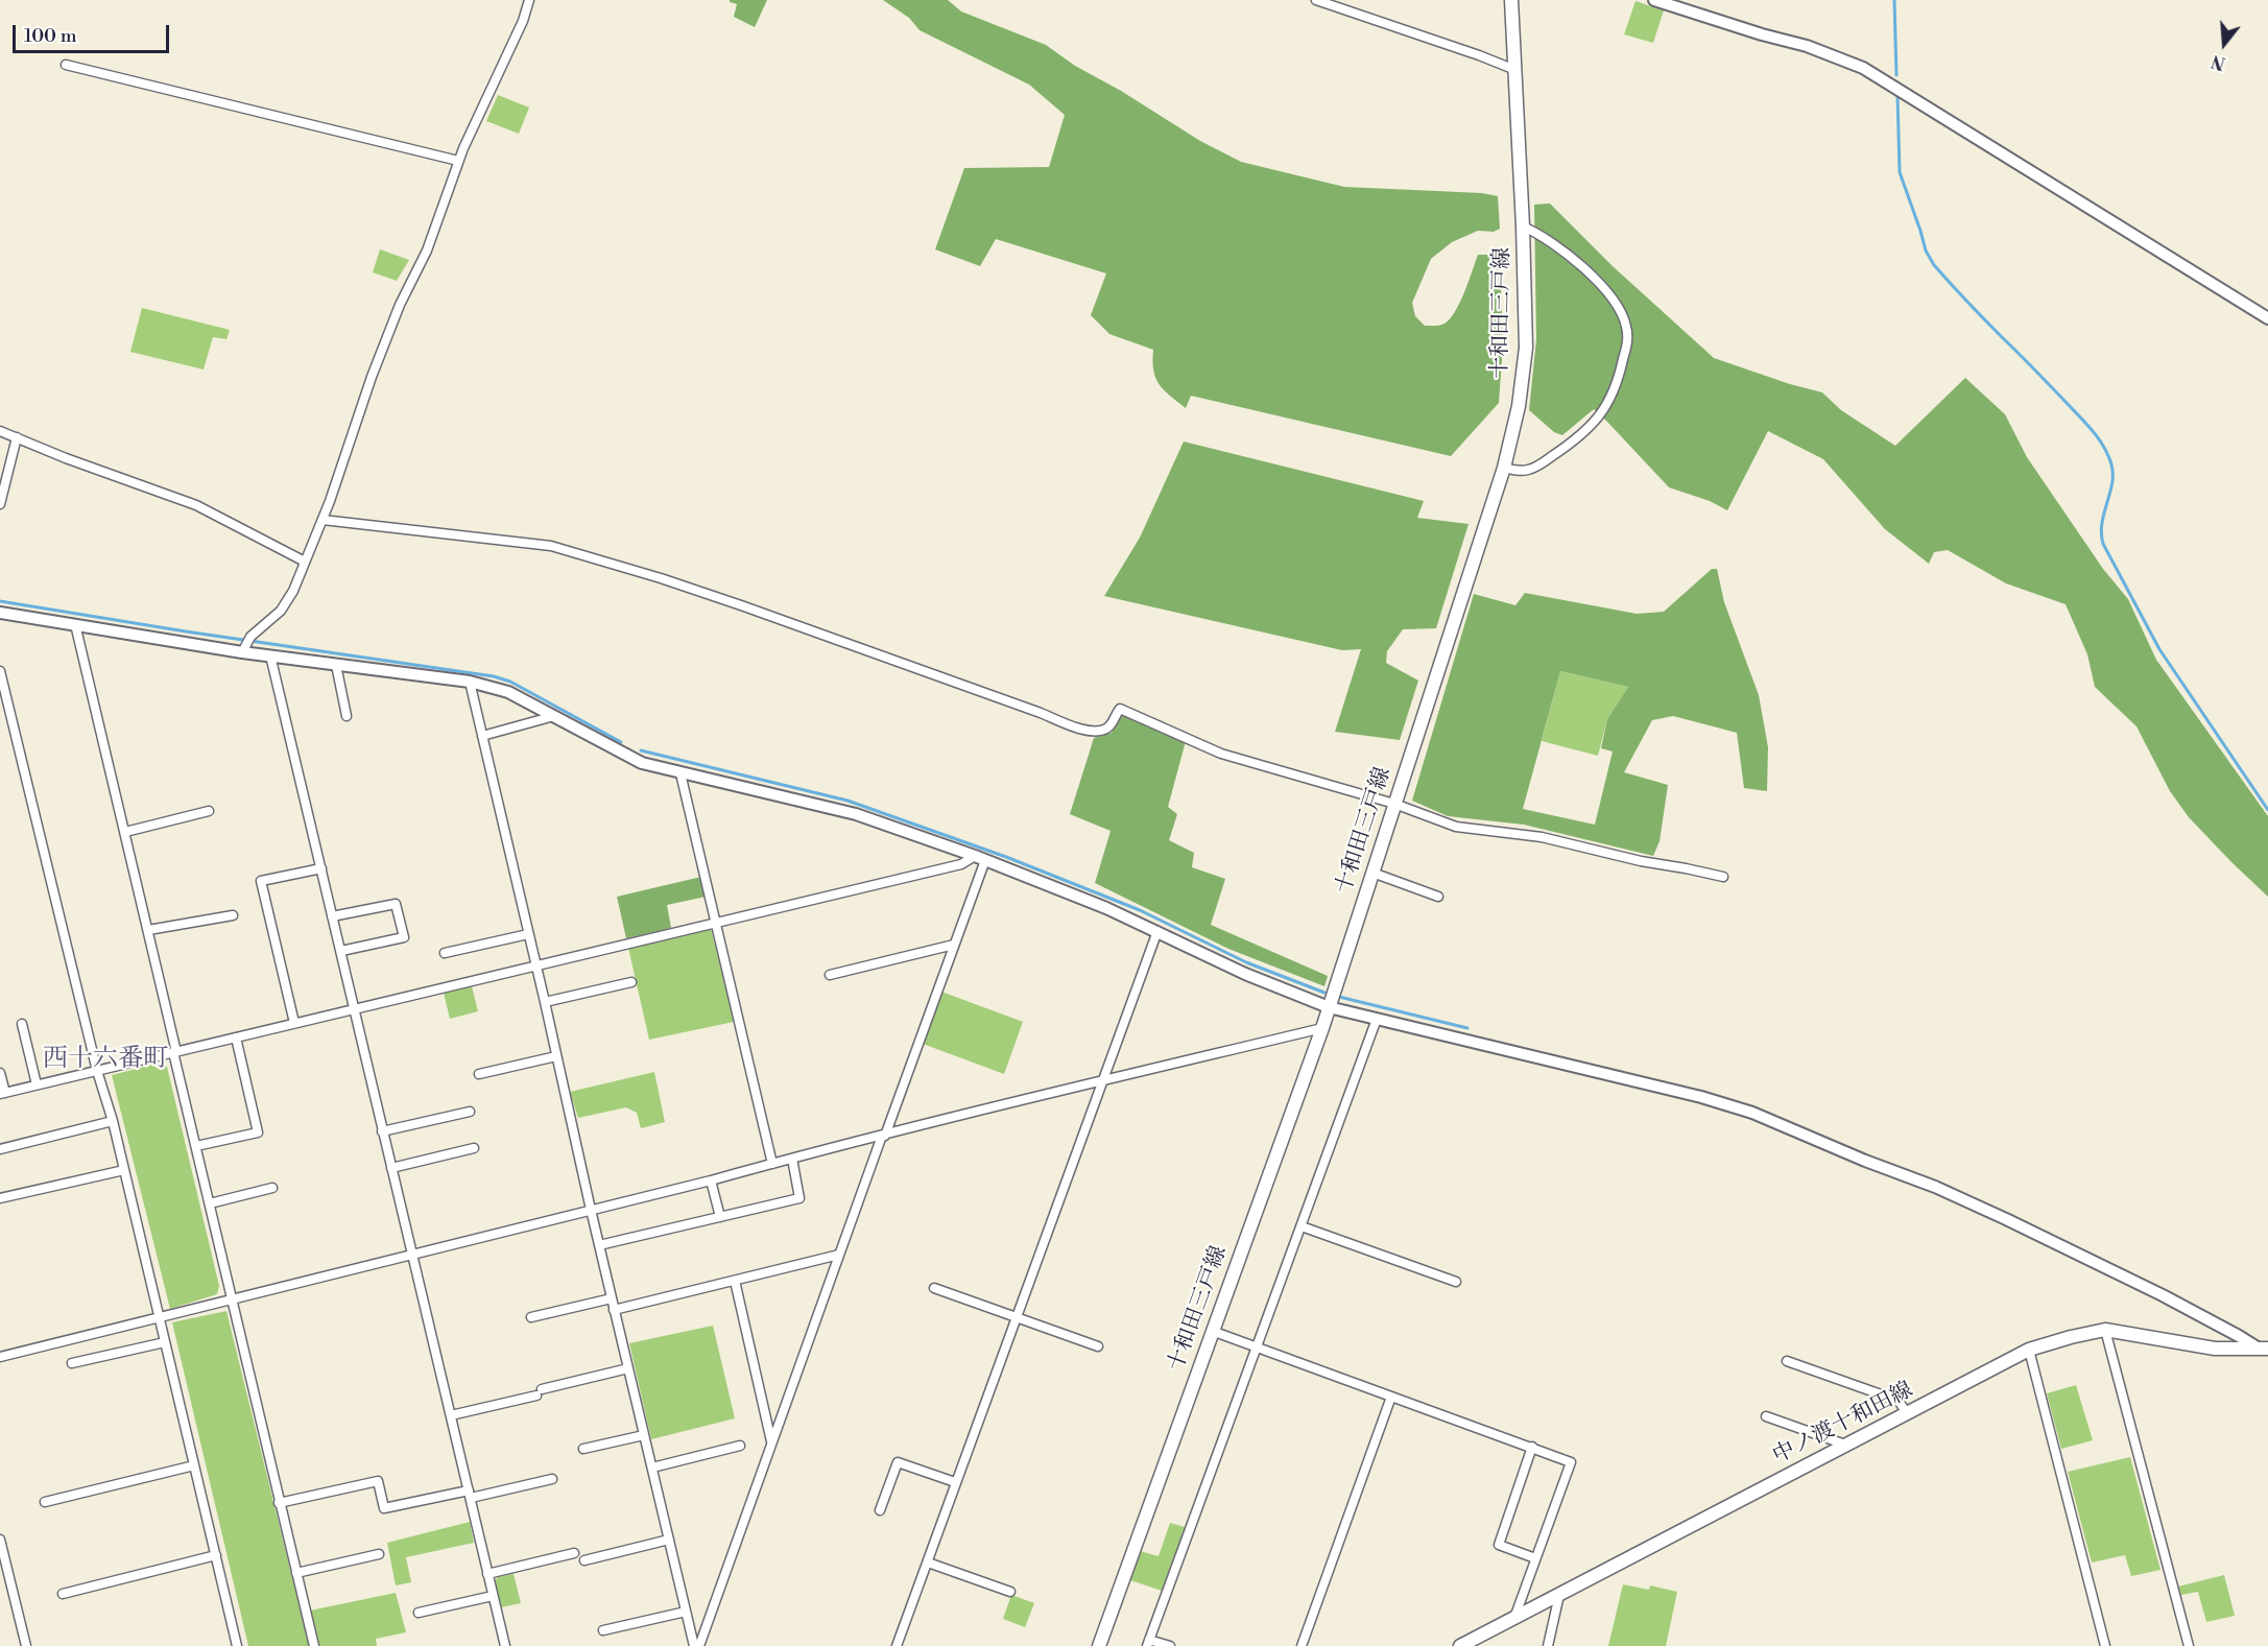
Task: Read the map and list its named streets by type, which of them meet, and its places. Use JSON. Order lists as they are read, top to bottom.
{
  "streets": {
    "main road": ["十和田三戸線", "中ノ渡十和田線"]
  },
  "districts": ["西十六番町"],
  "scale_bar": "100 m",
  "north": "bottom"
}
